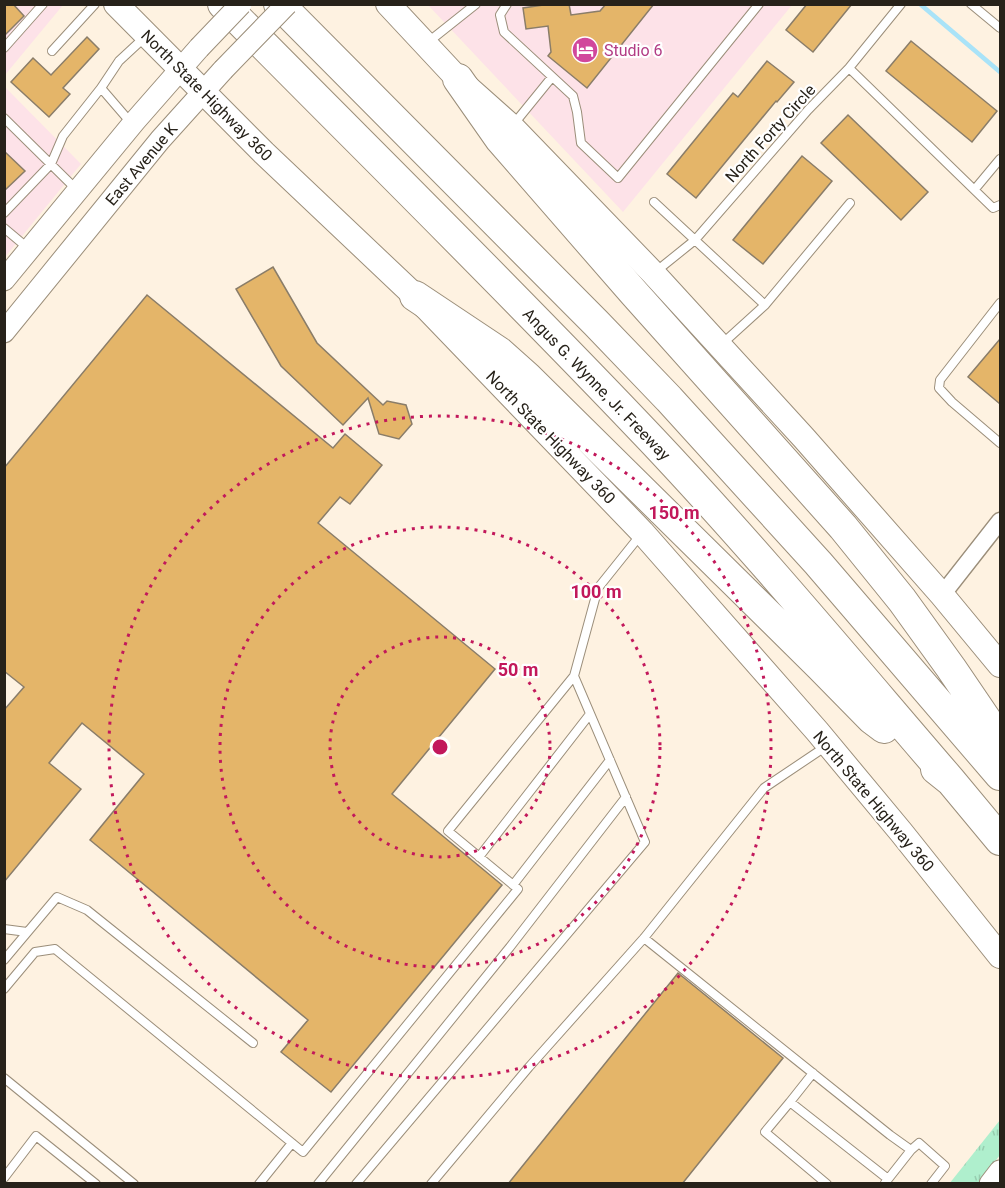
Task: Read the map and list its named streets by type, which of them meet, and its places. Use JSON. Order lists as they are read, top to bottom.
{
  "streets": {
    "highway": ["Angus G. Wynne, Jr. Freeway"],
    "main road": ["North State Highway 360"],
    "street": ["East Avenue K"],
    "lane": ["North Forty Circle"]
  },
  "crossings": [
    ["North State Highway 360", "East Avenue K"]
  ],
  "places": {
    "hotel": ["Studio 6"]
  },
  "rings": ["150 m", "100 m", "50 m"]
}
